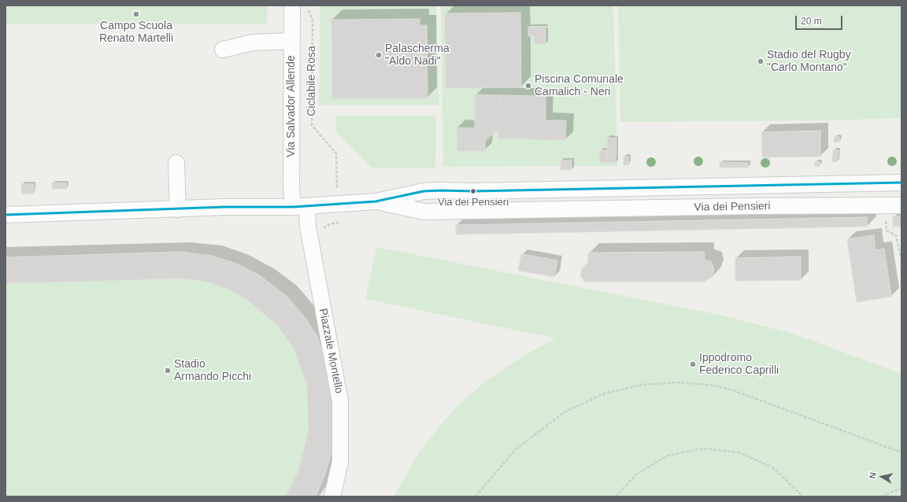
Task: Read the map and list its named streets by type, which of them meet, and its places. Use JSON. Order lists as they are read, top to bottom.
{
  "streets": {
    "street": ["Via Salvador Allende", "Via dei Pensieri", "Piazzale Montello"],
    "path": ["Ciclabile Rosa"]
  },
  "crossings": [
    ["Ciclabile Rosa", "Via dei Pensieri"],
    ["Via Salvador Allende", "Via dei Pensieri"],
    ["Via Salvador Allende", "Piazzale Montello"],
    ["Via dei Pensieri", "Piazzale Montello"]
  ],
  "places": [
    "Campo Scuola Renato Martelli",
    "Palascherma \"Aldo Nadi\"",
    "Stadio del Rugby \"Carlo Montano\"",
    "Piscina Comunale Camalich - Neri",
    "Via dei Pensieri",
    "Ippodromo Federico Caprilli",
    "Stadio Armando Picchi"
  ],
  "scale_bar": "20 m",
  "north": "left"
}
